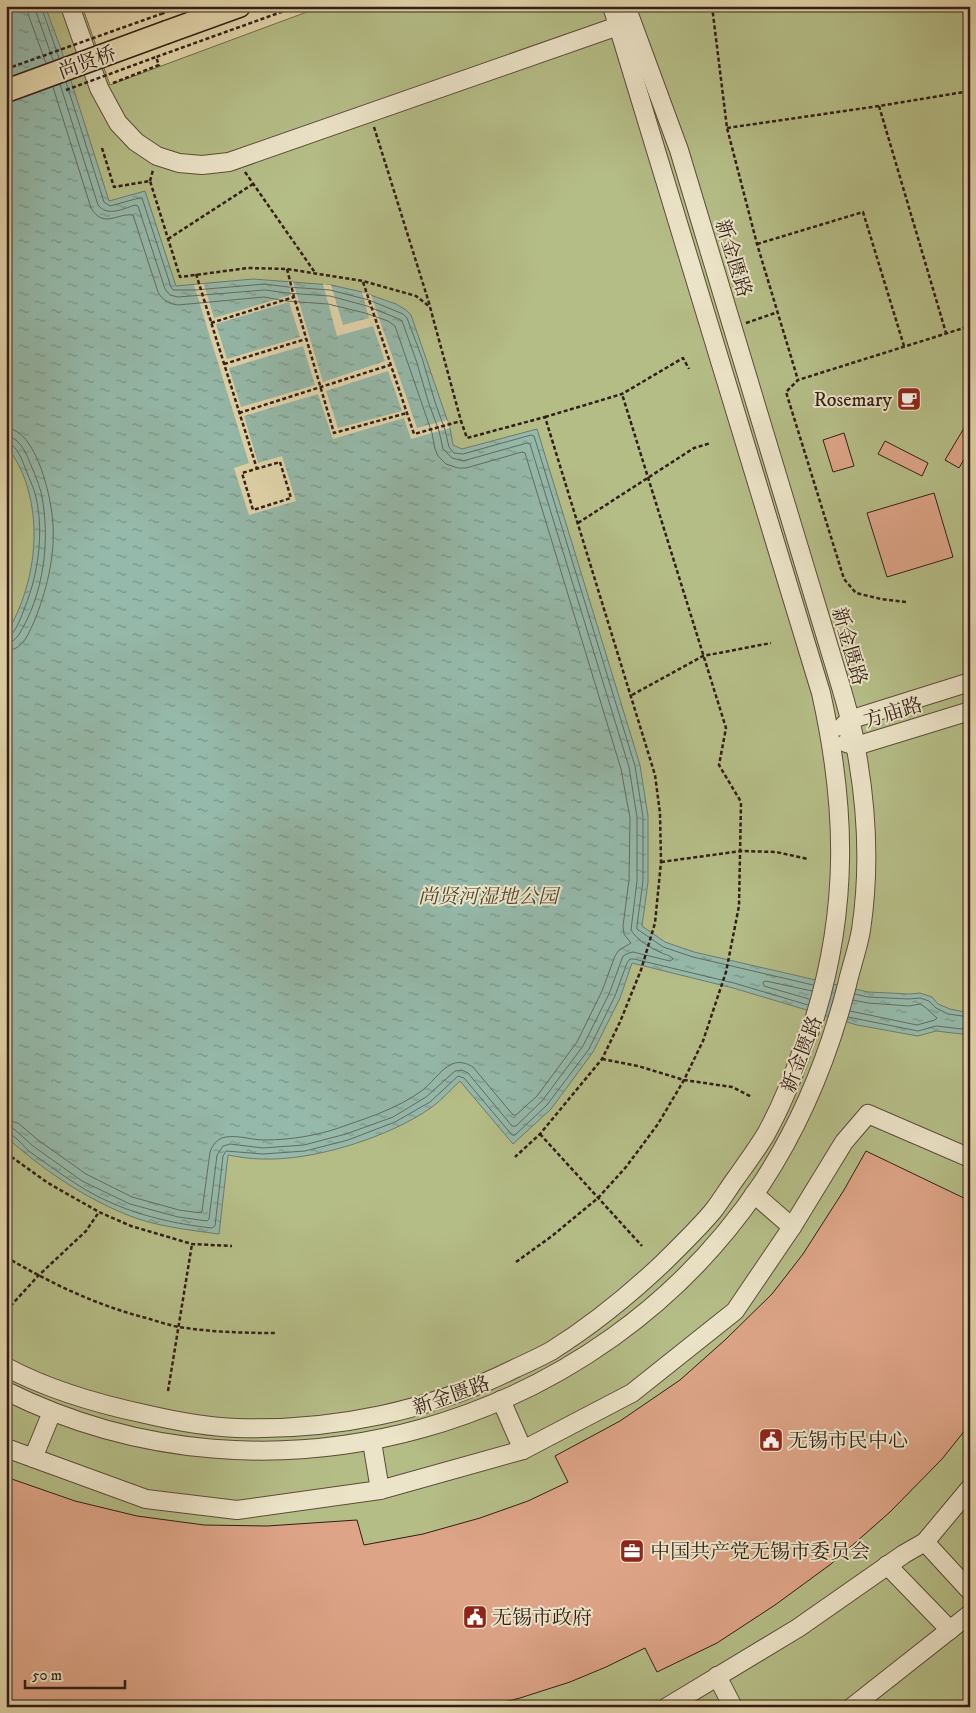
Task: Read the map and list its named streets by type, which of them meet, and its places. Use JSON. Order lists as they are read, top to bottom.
{
  "streets": {
    "main road": ["尚贤桥"],
    "street": ["新金匮路", "方庙路"]
  },
  "crossings": [
    ["新金匮路", "方庙路"]
  ],
  "parks": ["尚贤河湿地公园"],
  "places": {
    "cafe": ["Rosemary"],
    "public building": ["无锡市民中心", "无锡市政府"],
    "office": ["中国共产党无锡市委员会"]
  },
  "scale_bar": "50 m"
}
